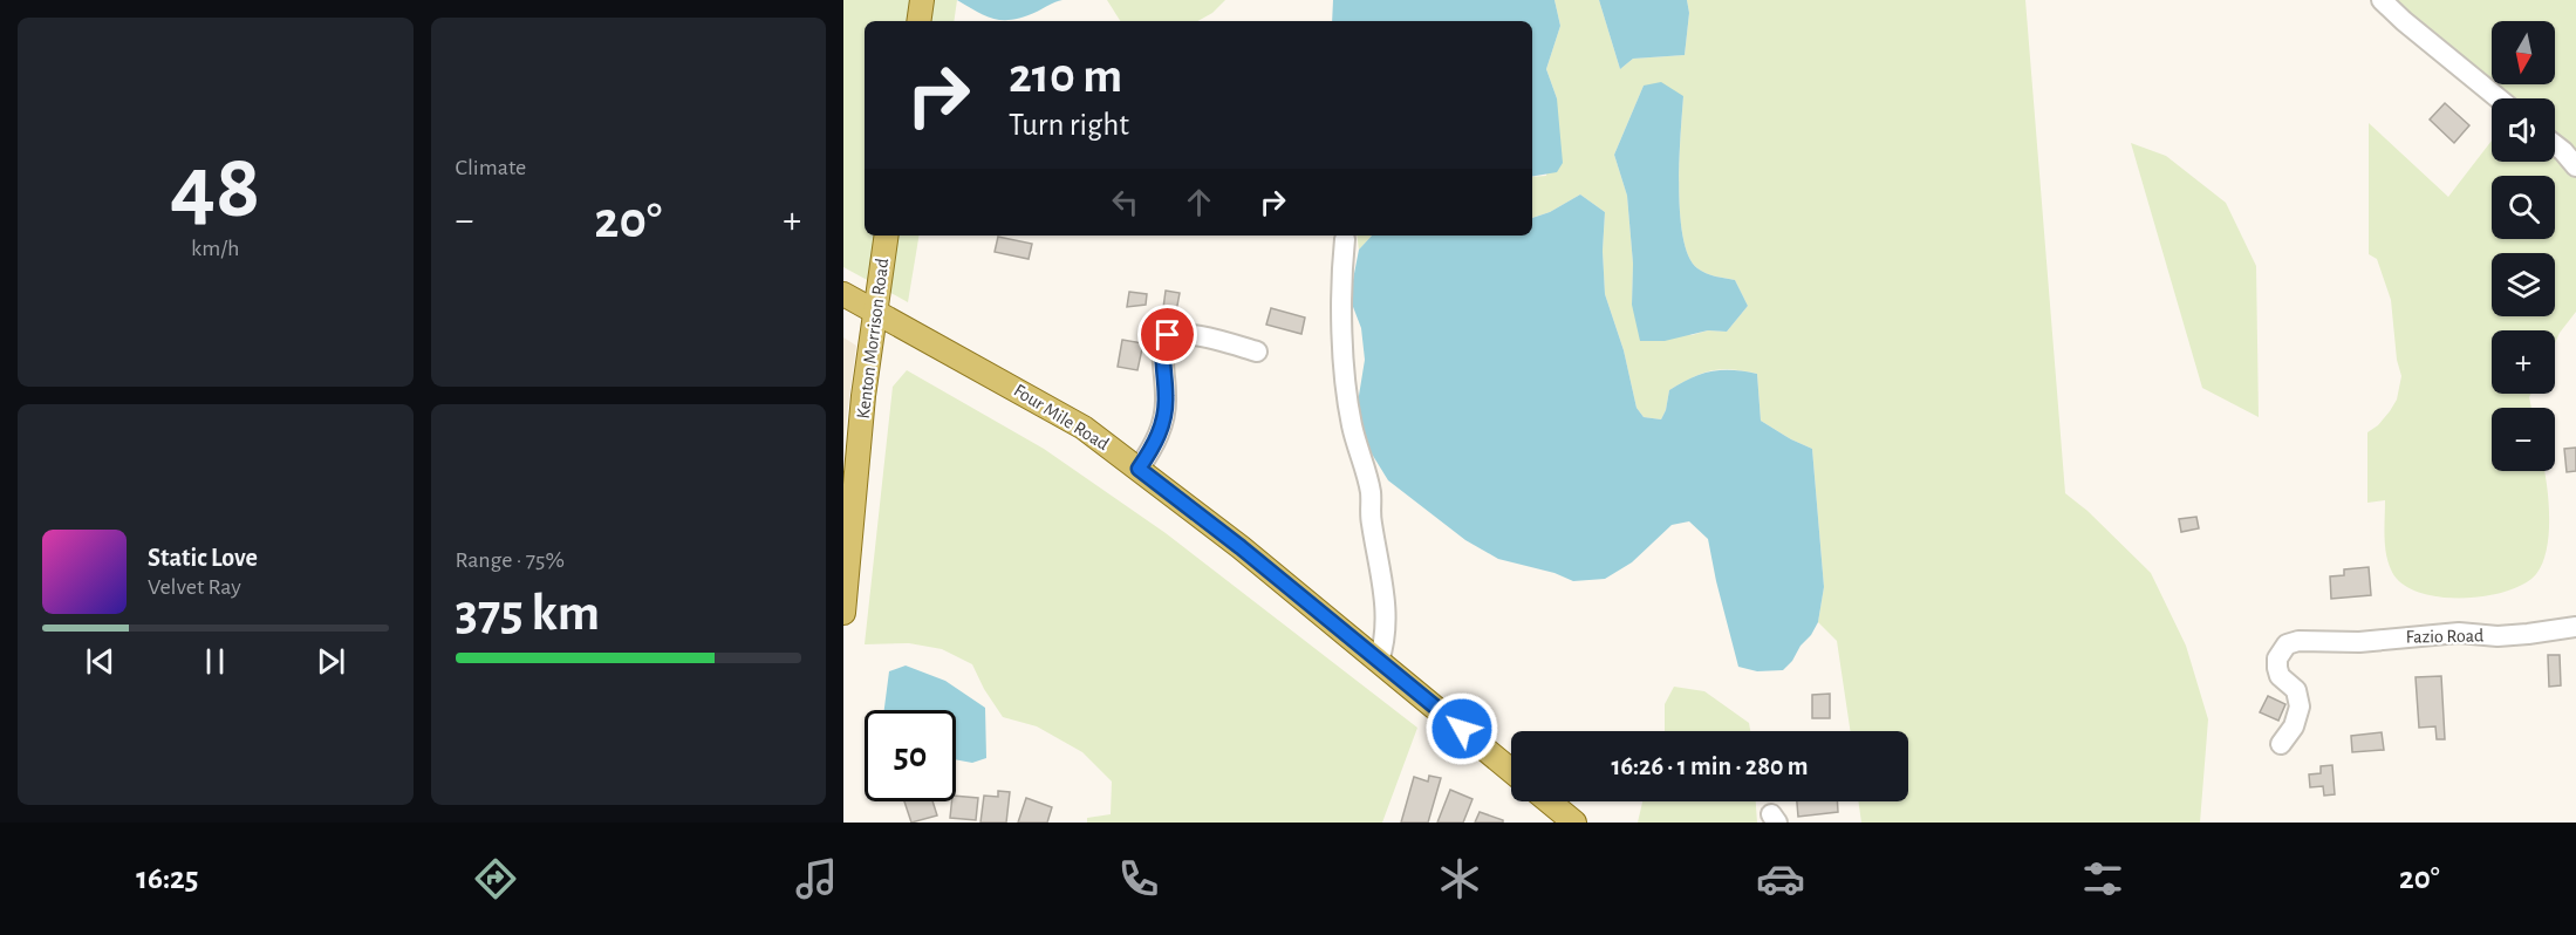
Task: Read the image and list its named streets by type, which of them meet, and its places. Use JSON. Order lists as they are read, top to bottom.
{
  "streets": {
    "main road": ["Kenton Morrison Road", "Four Mile Road"],
    "street": ["Fazio Road"]
  },
  "crossings": [
    ["Kenton Morrison Road", "Four Mile Road"]
  ],
  "north": "bottom",
  "page": {
    "tile": [
      ["48", "km/h"],
      "Climate",
      ["Range · 75%", "375 km"]
    ],
    "map_buttons": ["+", "−"],
    "turn": ["210 m", "Turn right"],
    "heat": ["−", "20°", "+"],
    "song": ["Static Love", "Velvet Ray"],
    "limit": "50",
    "trip": "16:26 · 1 min · 280 m",
    "tabs": ["16:25", "20°"]
  }
}
